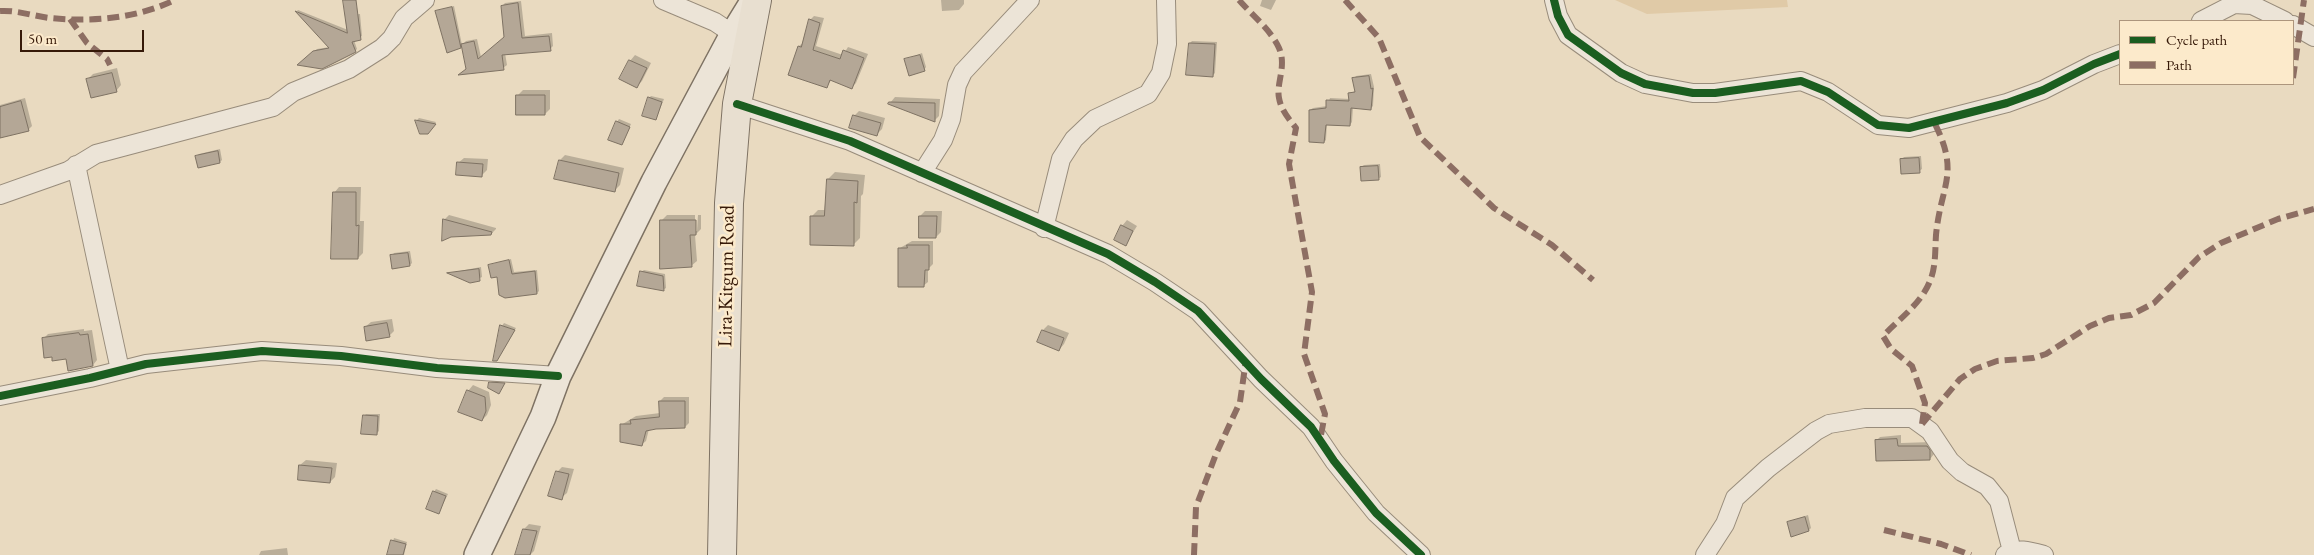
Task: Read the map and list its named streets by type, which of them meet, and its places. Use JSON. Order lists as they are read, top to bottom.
{
  "streets": {
    "main road": ["Lira-Kitgum Road"]
  },
  "legend": ["Cycle path", "Path"],
  "scale_bar": "50 m"
}
